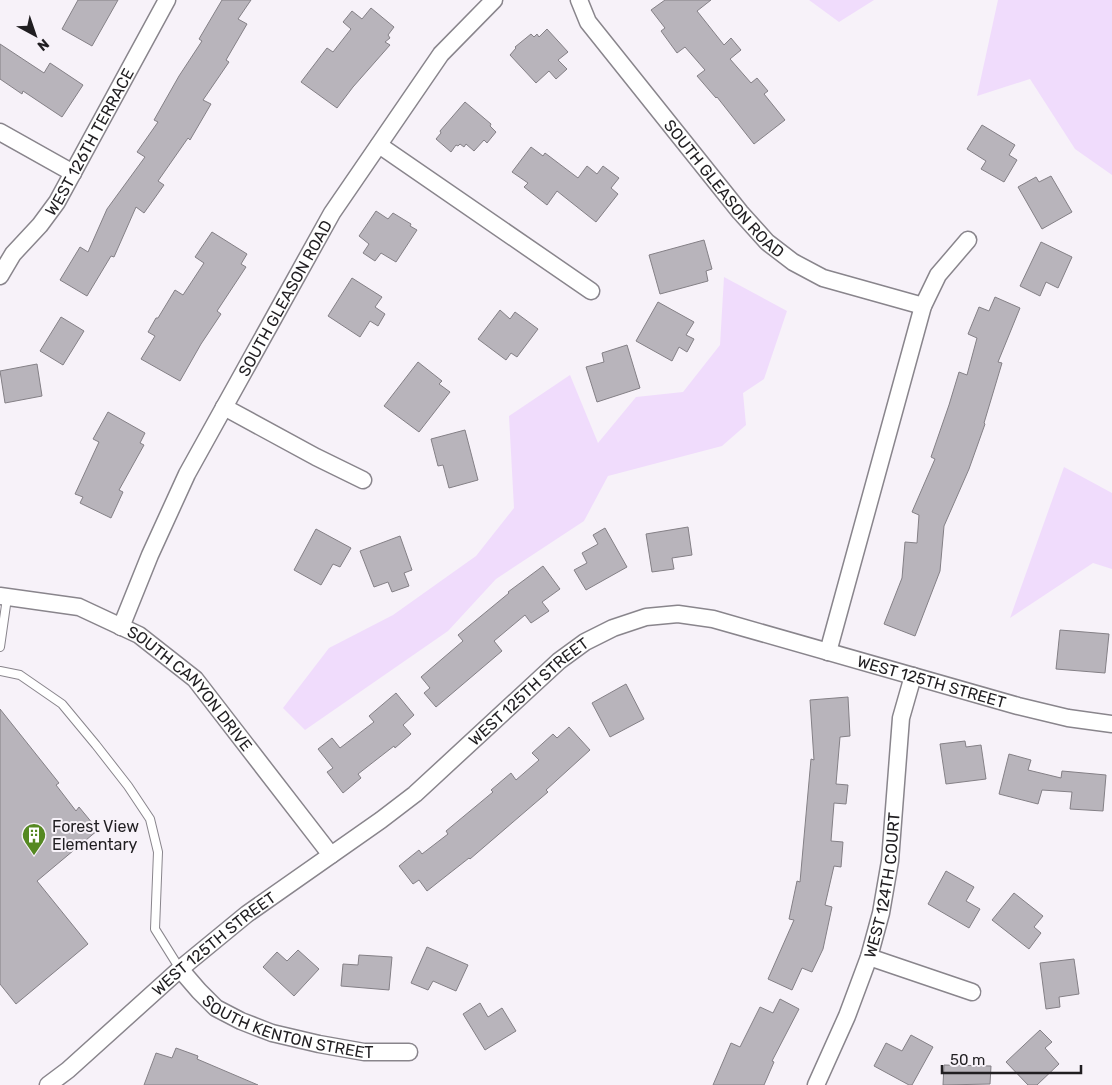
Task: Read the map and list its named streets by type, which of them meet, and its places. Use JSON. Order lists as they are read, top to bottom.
{
  "streets": {
    "street": [
      "WEST 126TH TERRACE",
      "SOUTH GLEASON ROAD",
      "WEST 125TH STREET",
      "SOUTH CANYON DRIVE",
      "WEST 124TH COURT",
      "SOUTH KENTON STREET"
    ]
  },
  "crossings": [
    ["SOUTH GLEASON ROAD", "SOUTH CANYON DRIVE"],
    ["WEST 125TH STREET", "SOUTH CANYON DRIVE"],
    ["WEST 125TH STREET", "WEST 124TH COURT"],
    ["WEST 125TH STREET", "SOUTH KENTON STREET"]
  ],
  "places": {
    "building": ["Forest View Elementary"]
  },
  "scale_bar": "50 m",
  "north": "bottom right"
}
